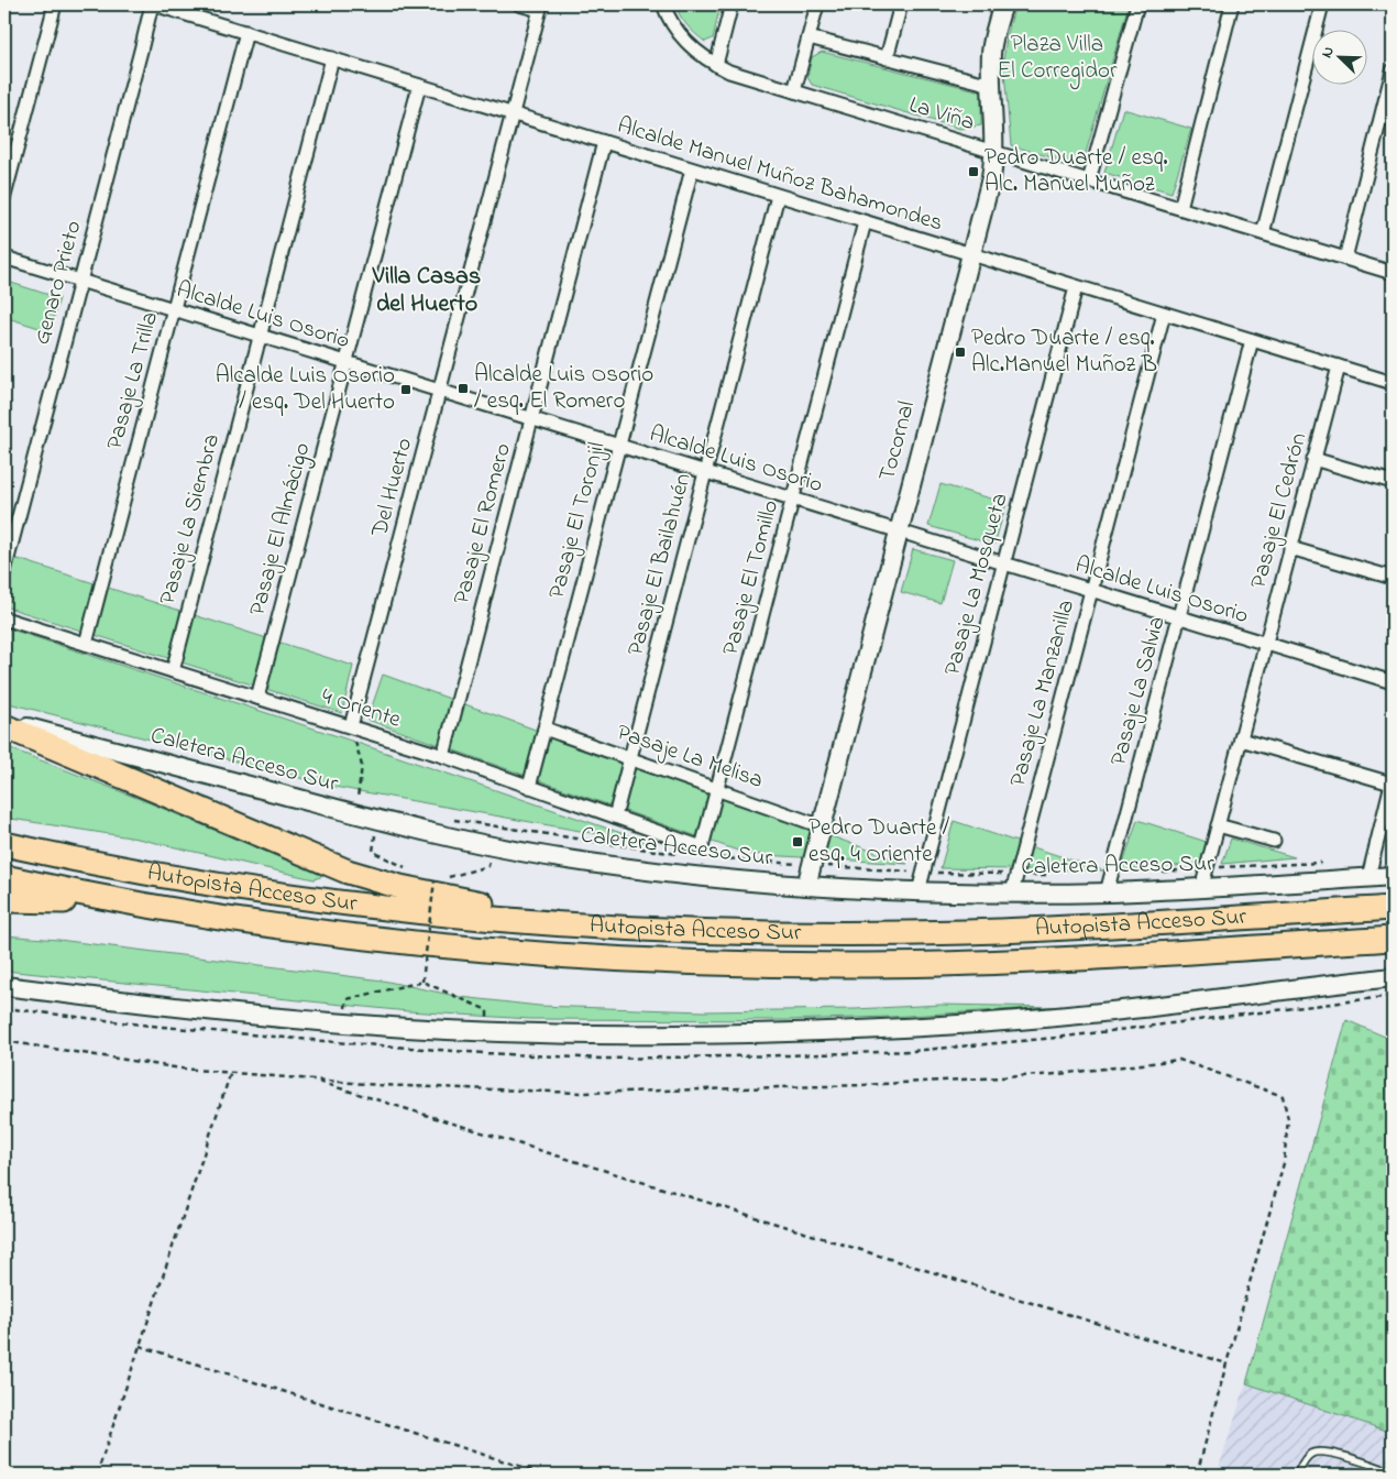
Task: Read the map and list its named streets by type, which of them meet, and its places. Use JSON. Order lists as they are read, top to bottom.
{
  "streets": {
    "highway": ["Autopista Acceso Sur"],
    "main road": ["Tocornal", "Caletera Acceso Sur"],
    "street": [
      "La Viña",
      "Alcalde Manuel Muñoz Bahamondes",
      "Genaro Prieto",
      "Alcalde Luis Osorio",
      "Pasaje La Trilla",
      "Del Huerto",
      "Pasaje El Cedrón",
      "Pasaje La Siembra",
      "Pasaje El Toronjil",
      "Pasaje El Romero",
      "Pasaje El Almácigo",
      "Pasaje El Bailahuén",
      "Pasaje El Tomillo",
      "Pasaje La Mosqueta",
      "Pasaje La Salvia",
      "Pasaje La Manzanilla",
      "4 Oriente",
      "Pasaje La Melisa"
    ]
  },
  "crossings": [
    ["La Viña", "Tocornal"],
    ["Alcalde Manuel Muñoz Bahamondes", "Genaro Prieto"],
    ["Alcalde Manuel Muñoz Bahamondes", "Pasaje La Trilla"],
    ["Alcalde Manuel Muñoz Bahamondes", "Tocornal"],
    ["Alcalde Manuel Muñoz Bahamondes", "Del Huerto"],
    ["Alcalde Manuel Muñoz Bahamondes", "Pasaje El Cedrón"],
    ["Alcalde Manuel Muñoz Bahamondes", "Pasaje La Siembra"],
    ["Alcalde Manuel Muñoz Bahamondes", "Pasaje El Toronjil"],
    ["Alcalde Manuel Muñoz Bahamondes", "Pasaje El Romero"],
    ["Alcalde Manuel Muñoz Bahamondes", "Pasaje El Almácigo"],
    ["Alcalde Manuel Muñoz Bahamondes", "Pasaje El Bailahuén"],
    ["Alcalde Manuel Muñoz Bahamondes", "Pasaje El Tomillo"],
    ["Alcalde Manuel Muñoz Bahamondes", "Pasaje La Mosqueta"],
    ["Alcalde Manuel Muñoz Bahamondes", "Pasaje La Salvia"],
    ["Alcalde Manuel Muñoz Bahamondes", "Pasaje La Manzanilla"],
    ["Genaro Prieto", "Alcalde Luis Osorio"],
    ["Alcalde Luis Osorio", "Pasaje La Trilla"],
    ["Alcalde Luis Osorio", "Tocornal"],
    ["Alcalde Luis Osorio", "Del Huerto"],
    ["Alcalde Luis Osorio", "Pasaje El Cedrón"],
    ["Alcalde Luis Osorio", "Pasaje La Siembra"],
    ["Alcalde Luis Osorio", "Pasaje El Toronjil"],
    ["Alcalde Luis Osorio", "Pasaje El Romero"],
    ["Alcalde Luis Osorio", "Pasaje El Almácigo"],
    ["Alcalde Luis Osorio", "Pasaje El Bailahuén"],
    ["Alcalde Luis Osorio", "Pasaje El Tomillo"],
    ["Alcalde Luis Osorio", "Pasaje La Mosqueta"],
    ["Alcalde Luis Osorio", "Pasaje La Salvia"],
    ["Alcalde Luis Osorio", "Pasaje La Manzanilla"],
    ["Pasaje La Trilla", "4 Oriente"],
    ["Tocornal", "Pasaje La Melisa"],
    ["Tocornal", "Caletera Acceso Sur"],
    ["Del Huerto", "4 Oriente"],
    ["Pasaje El Cedrón", "Caletera Acceso Sur"],
    ["Pasaje La Siembra", "4 Oriente"],
    ["Pasaje El Toronjil", "4 Oriente"],
    ["Pasaje El Toronjil", "Pasaje La Melisa"],
    ["Pasaje El Romero", "4 Oriente"],
    ["Pasaje El Almácigo", "4 Oriente"],
    ["Pasaje El Bailahuén", "4 Oriente"],
    ["Pasaje El Bailahuén", "Pasaje La Melisa"],
    ["Pasaje El Tomillo", "4 Oriente"],
    ["Pasaje El Tomillo", "Pasaje La Melisa"],
    ["Pasaje La Mosqueta", "Caletera Acceso Sur"],
    ["Pasaje La Salvia", "Caletera Acceso Sur"],
    ["Pasaje La Manzanilla", "Caletera Acceso Sur"]
  ],
  "districts": ["Villa Casas del Huerto"],
  "parks": ["Plaza Villa El Corregidor"],
  "places": {
    "transit": [
      "Pedro Duarte / esq. Alc. Manuel Muñoz",
      "Pedro Duarte / esq. Alc.Manuel Muñoz B",
      "Alcalde Luis Osorio / esq. El Romero",
      "Alcalde Luis Osorio / esq. Del Huerto",
      "Pedro Duarte / esq. 4 Oriente"
    ]
  },
  "north": "top left"
}
